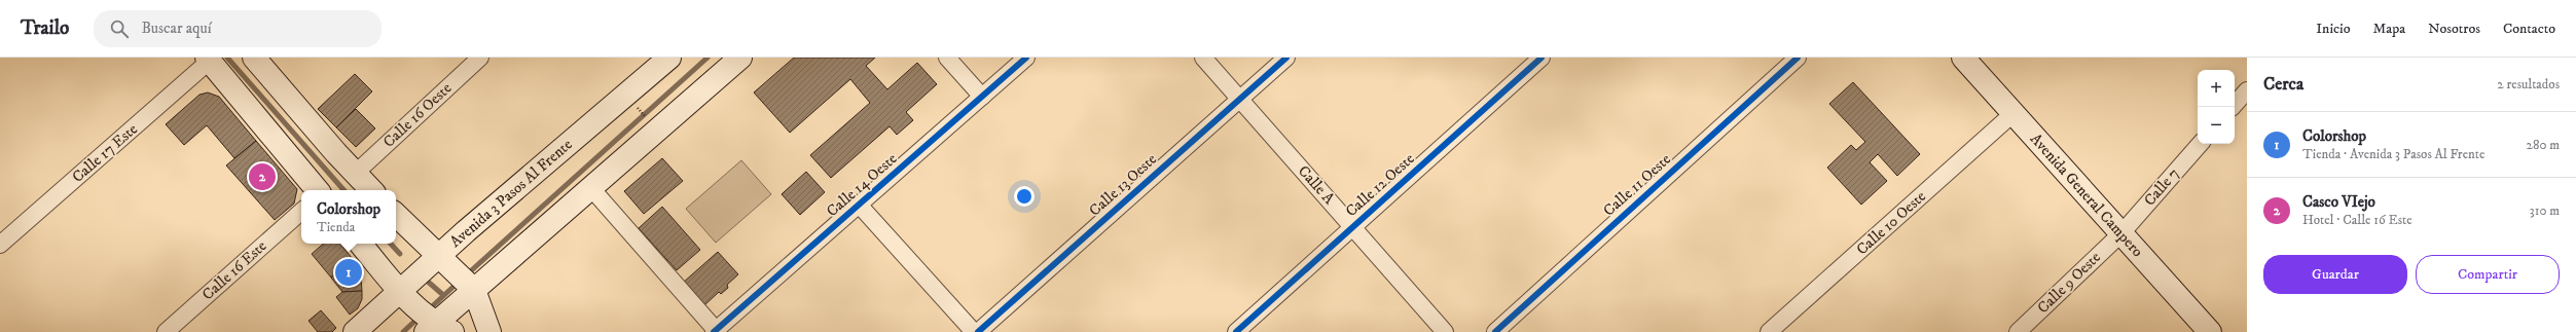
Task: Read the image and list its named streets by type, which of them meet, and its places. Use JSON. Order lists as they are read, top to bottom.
{
  "streets": {
    "main road": ["Avenida 3 Pasos Al Frente", "Avenida General Campero"],
    "street": [
      "Calle 16 Oeste",
      "Calle 17 Este",
      "Calle 14 Oeste",
      "Calle 13 Oeste",
      "Calle A",
      "Calle 12 Oeste",
      "Calle 11 Oeste",
      "Calle 7",
      "Calle 10 Oeste",
      "Calle 16 Este",
      "Calle 9 Oeste"
    ]
  },
  "crossings": [
    ["Calle 13 Oeste", "Calle A"],
    ["Calle A", "Calle 12 Oeste"],
    ["Calle 7", "Avenida General Campero"],
    ["Calle 7", "Calle 9 Oeste"],
    ["Avenida General Campero", "Calle 10 Oeste"],
    ["Avenida General Campero", "Calle 9 Oeste"]
  ],
  "page": {
    "header": "Trailo",
    "search": "Buscar aquí",
    "nav": [
      "Inicio",
      "Mapa",
      "Nosotros",
      "Contacto"
    ],
    "heading": ["Cerca", "2 resultados"],
    "map_buttons": ["+", "−"],
    "list": [
      {
        "mark": "1",
        "name": "Colorshop",
        "note": "Tienda · Avenida 3 Pasos Al Frente",
        "value": "280 m"
      },
      {
        "mark": "2",
        "name": "Casco VIejo",
        "note": "Hotel · Calle 16 Este",
        "value": "310 m"
      }
    ],
    "pins": ["2", "1"],
    "popup": ["Colorshop", "Tienda"],
    "buttons": ["Guardar", "Compartir"]
  }
}
